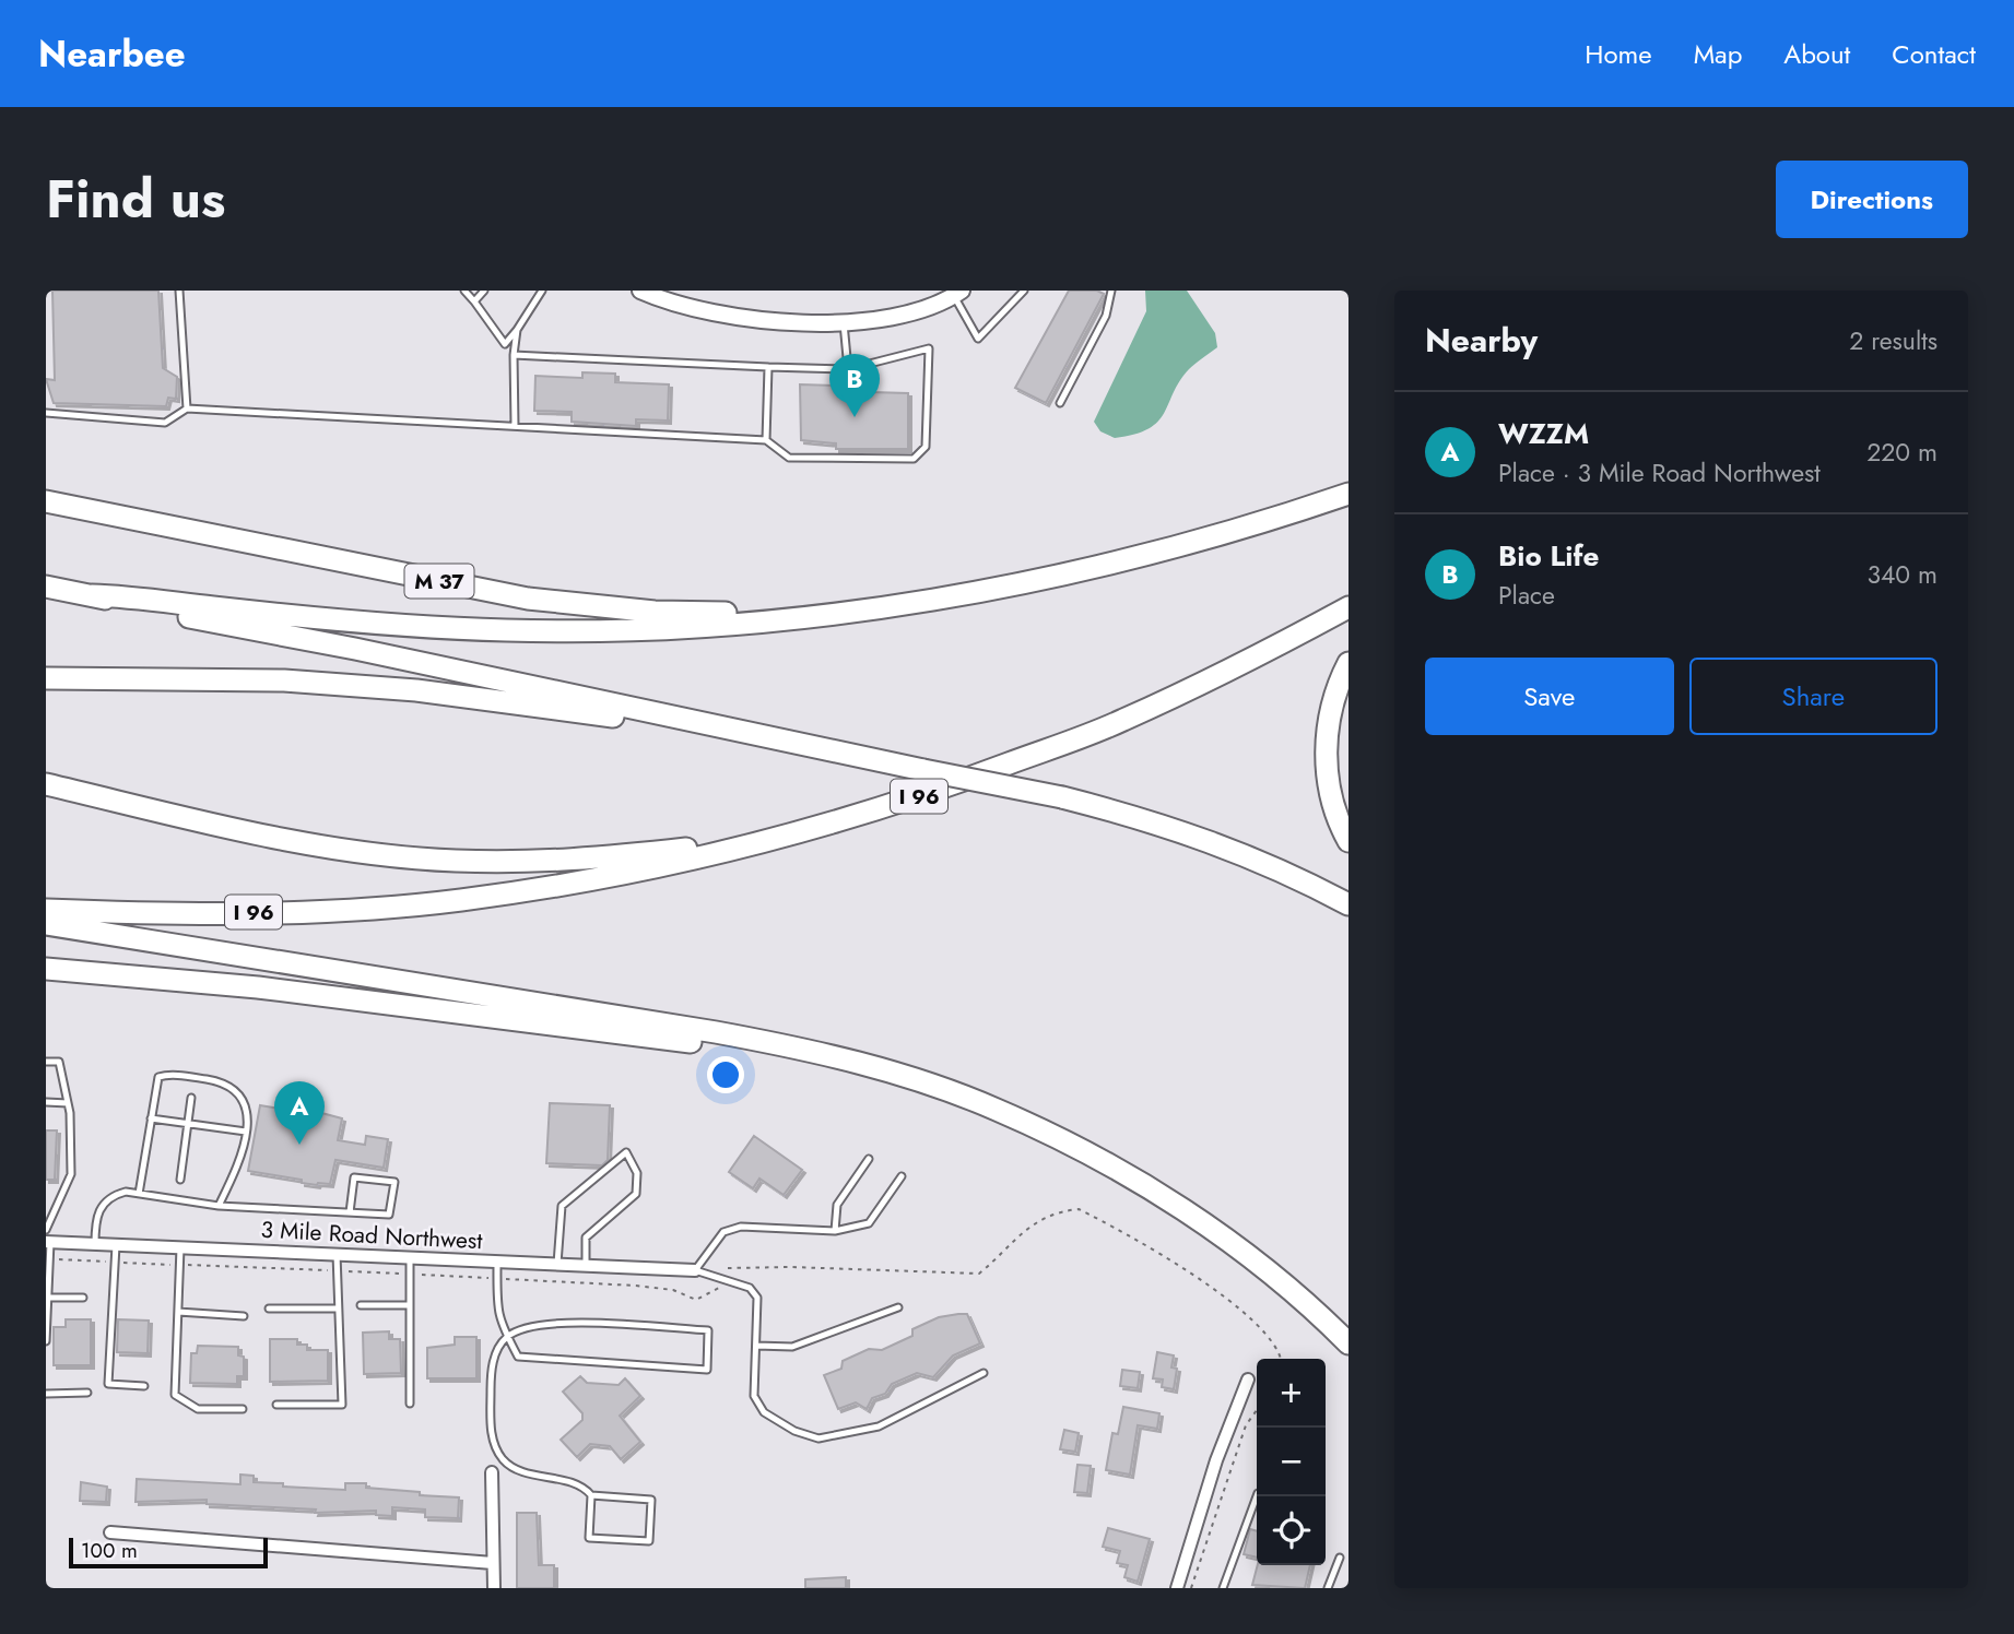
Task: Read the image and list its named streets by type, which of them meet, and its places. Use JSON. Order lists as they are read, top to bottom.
{
  "streets": {
    "highway": ["M 37", "I 96"],
    "street": ["3 Mile Road Northwest"]
  },
  "scale_bar": "100 m",
  "page": {
    "header": "Nearbee",
    "nav": [
      "Home",
      "Map",
      "About",
      "Contact"
    ],
    "title": "Find us",
    "buttons": [
      "Directions",
      ["Save", "Share"]
    ],
    "heading": ["Nearby", "2 results"],
    "pins": ["B", "A"],
    "list": [
      {
        "mark": "A",
        "name": "WZZM",
        "note": "Place · 3 Mile Road Northwest",
        "value": "220 m"
      },
      {
        "mark": "B",
        "name": "Bio Life",
        "note": "Place",
        "value": "340 m"
      }
    ],
    "map_buttons": ["+", "−"],
    "scale": "100 m"
  }
}
